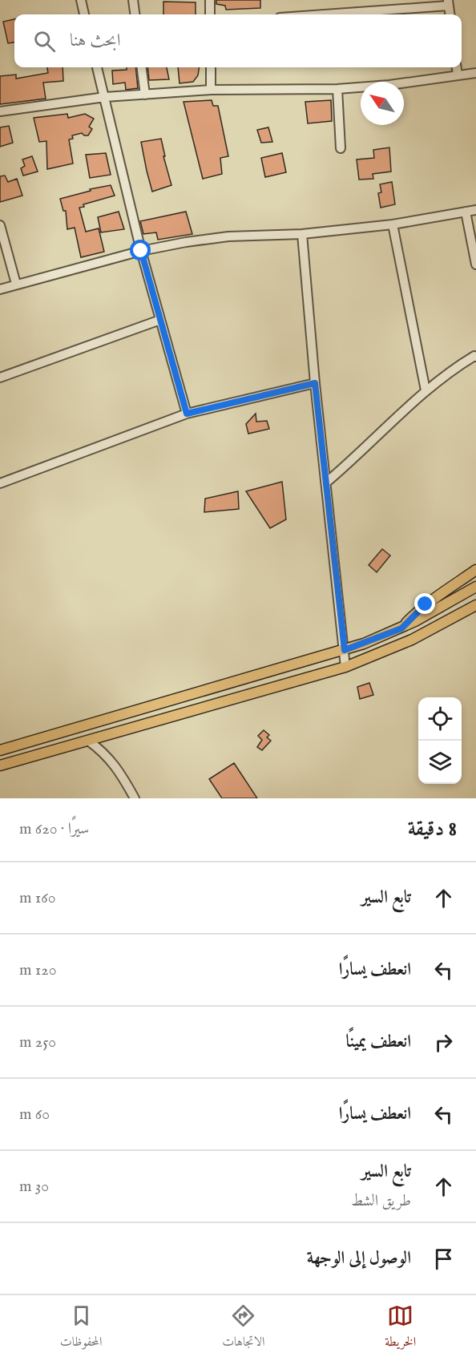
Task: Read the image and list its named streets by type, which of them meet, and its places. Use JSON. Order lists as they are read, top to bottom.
{
  "north": "top left",
  "page": {
    "search": "ابحث هنا",
    "heading": ["8 دقيقة", "سيرًا · 620 m"],
    "list": [
      ["تابع السير", "160 m"],
      ["انعطف يسارًا", "120 m"],
      ["انعطف يمينًا", "250 m"],
      ["انعطف يسارًا", "60 m"],
      ["تابع السير", "طريق الشط", "30 m"],
      "الوصول إلى الوجهة"
    ],
    "nav": ["الخريطة", "الاتجاهات", "المحفوظات"]
  }
}
